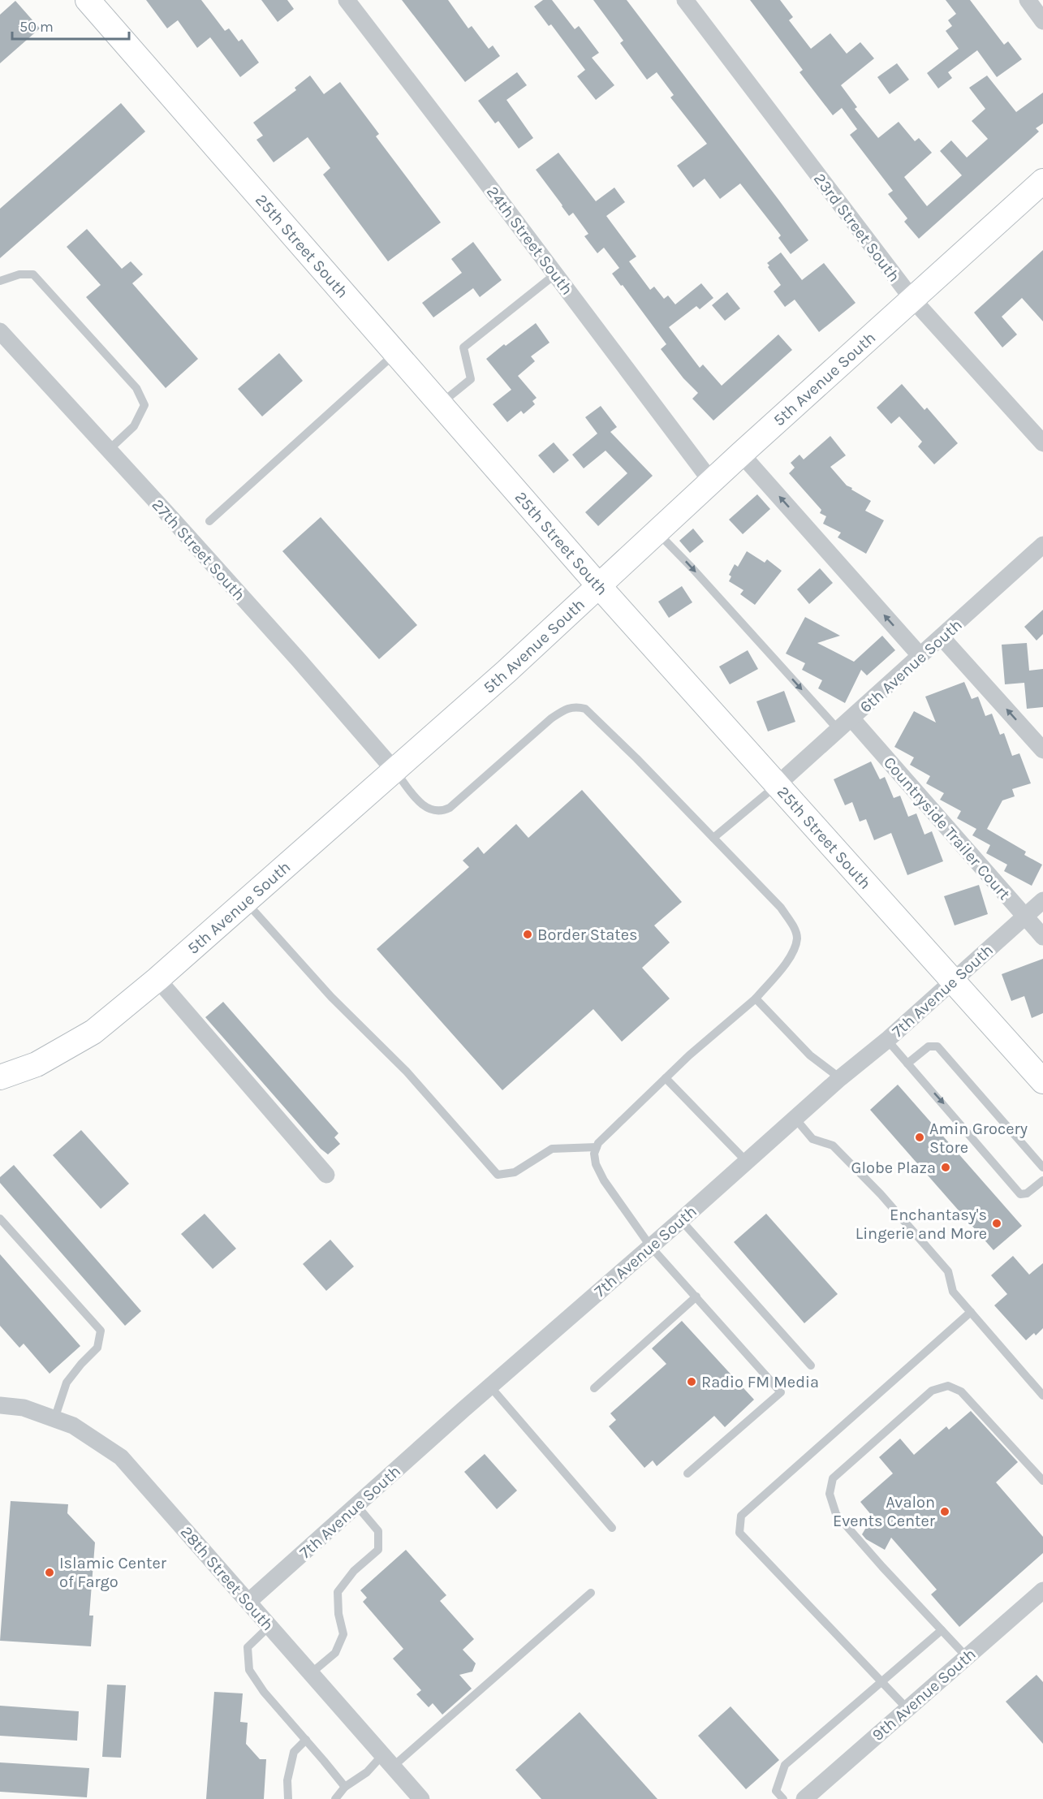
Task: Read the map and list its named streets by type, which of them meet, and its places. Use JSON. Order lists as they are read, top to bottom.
{
  "streets": {
    "main road": ["25th Street South", "5th Avenue South"],
    "street": [
      "23rd Street South",
      "24th Street South",
      "27th Street South",
      "6th Avenue South",
      "Countryside Trailer Court",
      "7th Avenue South",
      "28th Street South",
      "9th Avenue South"
    ]
  },
  "crossings": [
    ["23rd Street South", "5th Avenue South"],
    ["24th Street South", "5th Avenue South"],
    ["25th Street South", "5th Avenue South"],
    ["25th Street South", "6th Avenue South"],
    ["25th Street South", "7th Avenue South"],
    ["5th Avenue South", "27th Street South"],
    ["6th Avenue South", "Countryside Trailer Court"],
    ["Countryside Trailer Court", "7th Avenue South"],
    ["7th Avenue South", "28th Street South"]
  ],
  "places": [
    "Border States",
    "Amin Grocery Store",
    "Globe Plaza",
    "Enchantasy's Lingerie and More",
    "Radio FM Media",
    "Avalon Events Center",
    "Islamic Center of Fargo"
  ],
  "scale_bar": "50 m"
}
